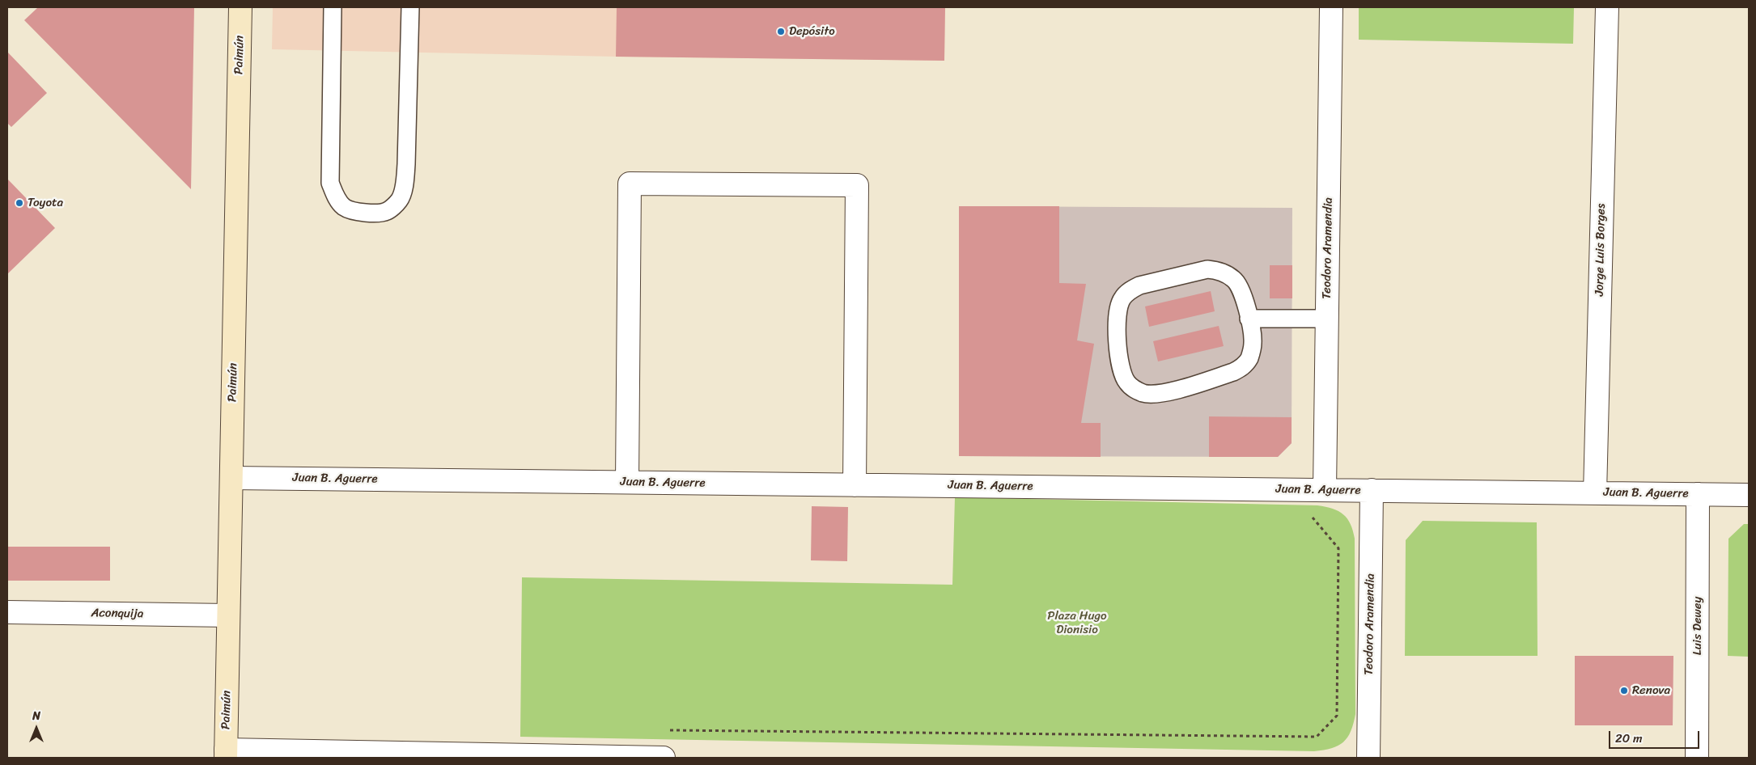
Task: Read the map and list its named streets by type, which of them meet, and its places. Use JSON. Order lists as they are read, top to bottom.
{
  "streets": {
    "street": [
      "Paimún",
      "Teodoro Aramendia",
      "Jorge Luis Borges",
      "Juan B. Aguerre",
      "Aconquija",
      "Luis Dewey"
    ]
  },
  "crossings": [
    ["Paimún", "Juan B. Aguerre"],
    ["Paimún", "Aconquija"],
    ["Teodoro Aramendia", "Juan B. Aguerre"],
    ["Jorge Luis Borges", "Juan B. Aguerre"],
    ["Juan B. Aguerre", "Luis Dewey"]
  ],
  "parks": ["Plaza Hugo Dionisio"],
  "places": ["Depósito", "Toyota", "Renova"],
  "scale_bar": "20 m",
  "north": "top"
}
